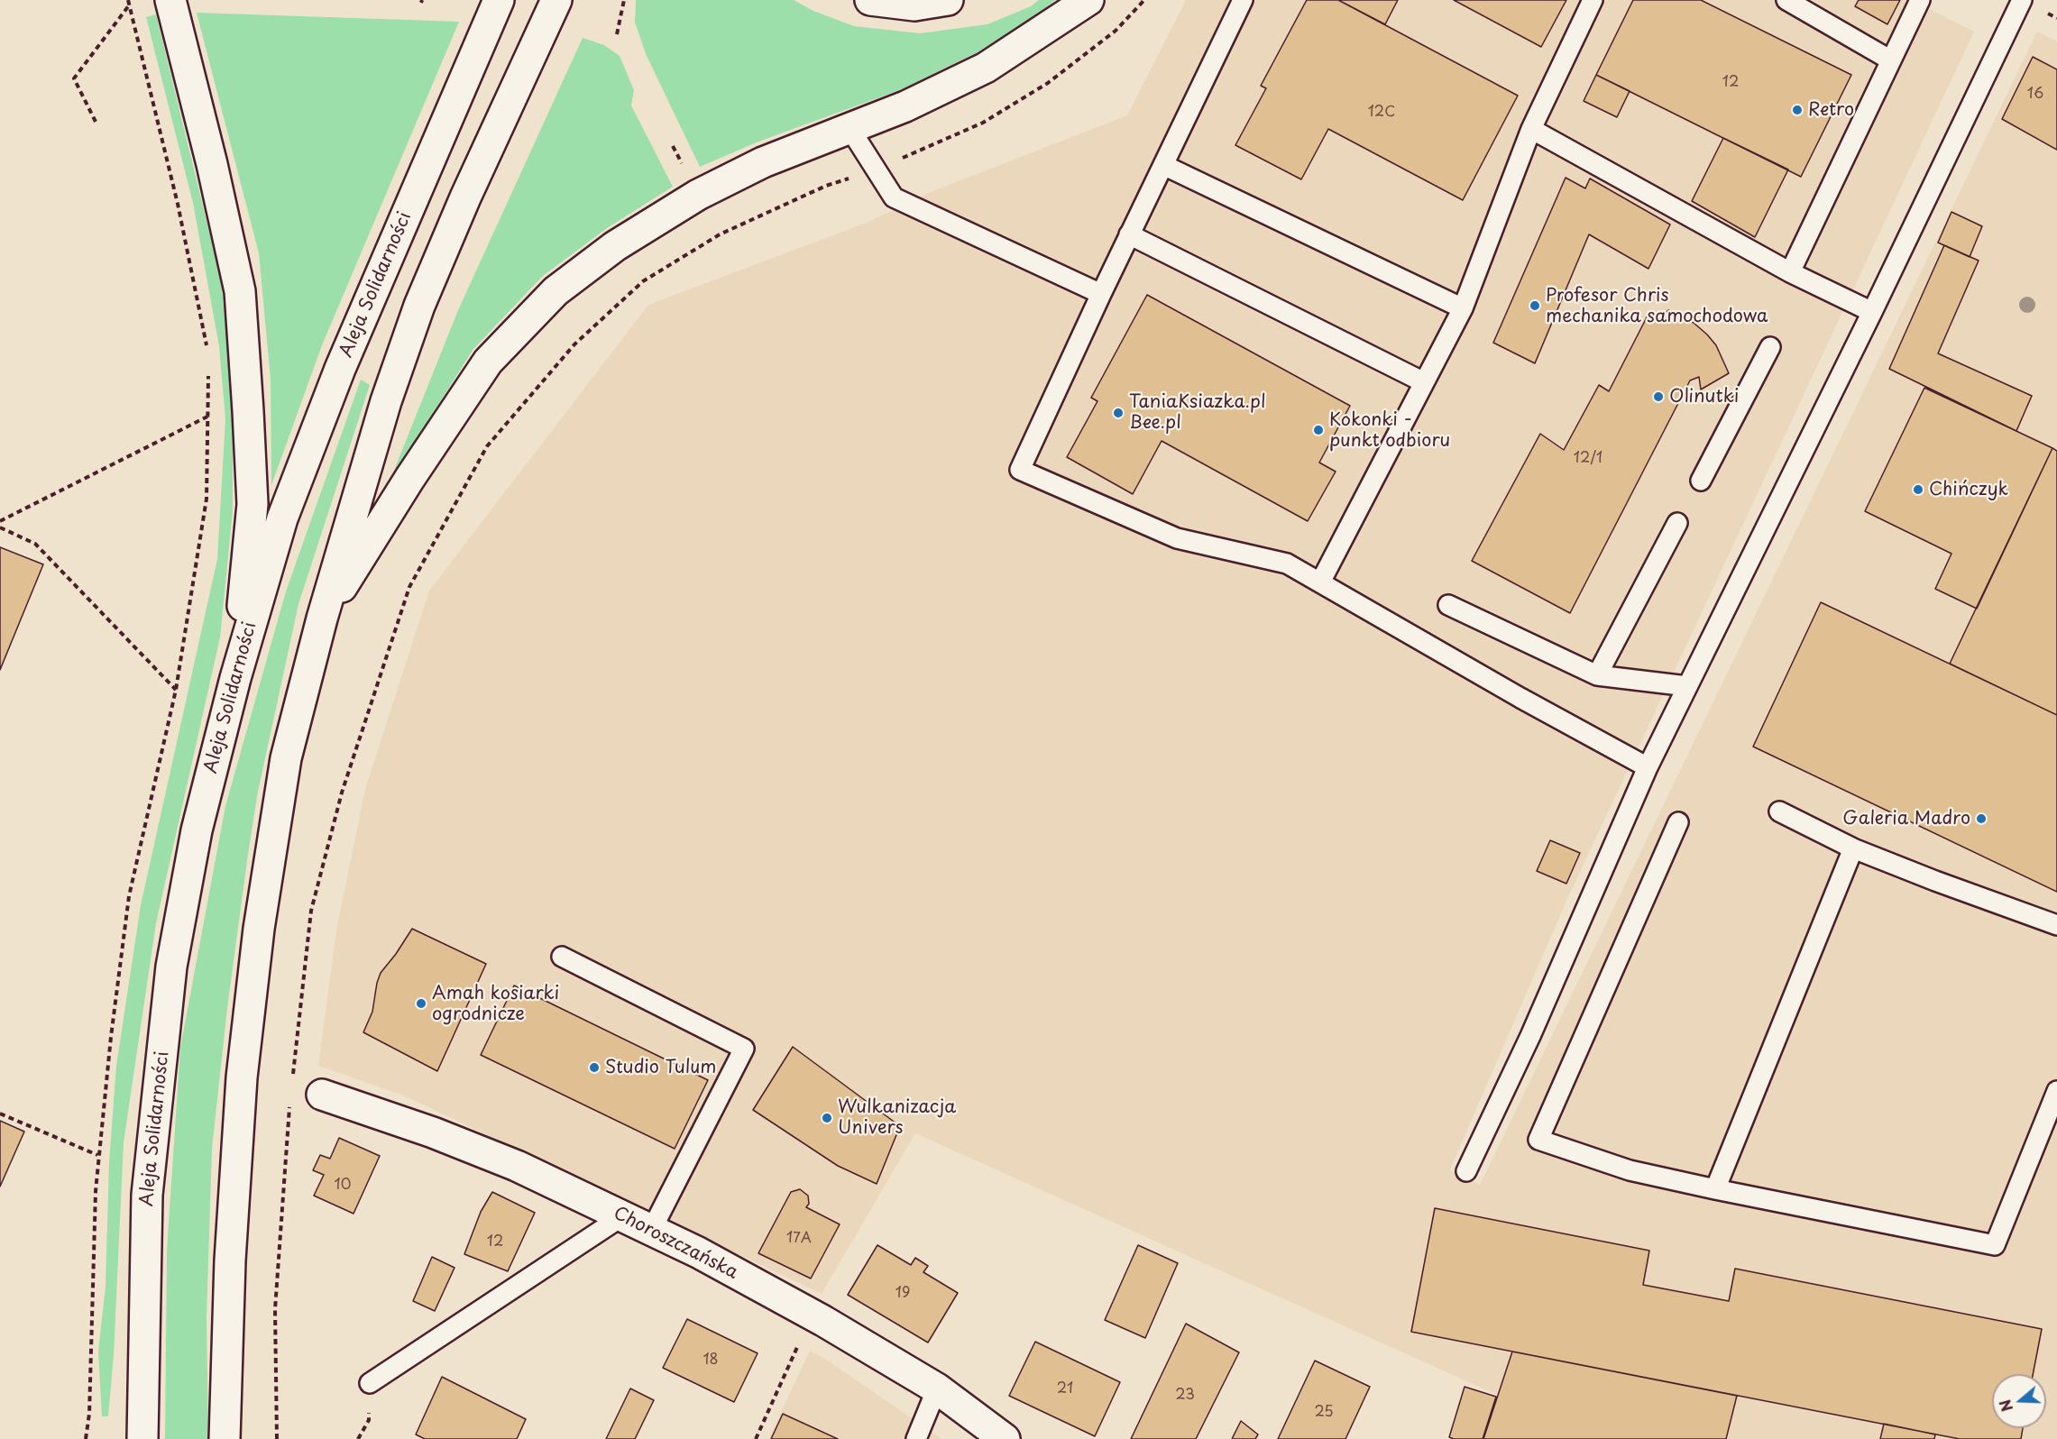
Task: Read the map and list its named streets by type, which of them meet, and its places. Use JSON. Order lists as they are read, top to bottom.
{
  "streets": {
    "main road": ["Aleja Solidarności", "Choroszczańska"]
  },
  "places": [
    "Retro",
    "Profesor Chris mechanika samochodowa",
    "Olinutki",
    "TaniaKsiazka.pl Bee.pl",
    "Kokonki - punkt odbioru",
    "Chińczyk",
    "Galeria Madro",
    "Amah kosiarki ogrodnicze",
    "Studio Tulum",
    "Wulkanizacja Univers"
  ],
  "house_numbers": [
    "12",
    "16",
    "12C",
    "12/1",
    "10",
    "17A",
    "12",
    "19",
    "18",
    "21",
    "23",
    "25"
  ],
  "north": "left"
}
